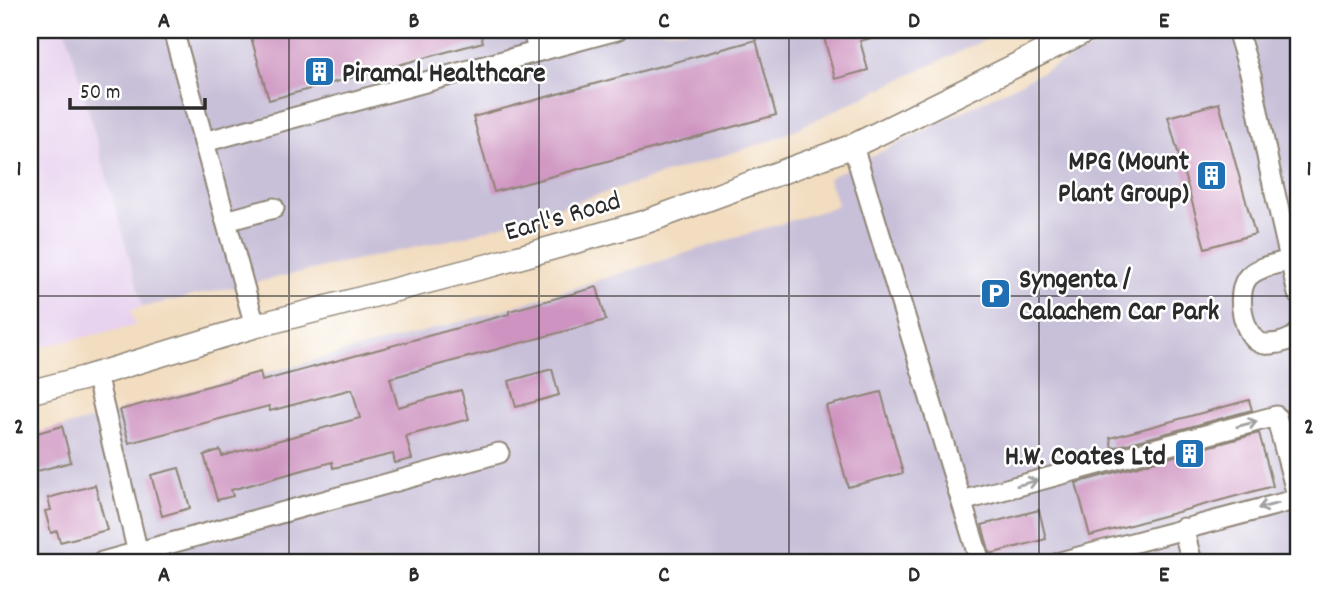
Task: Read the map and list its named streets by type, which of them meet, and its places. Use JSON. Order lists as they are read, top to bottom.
{
  "streets": {
    "main road": ["Earl's Road"]
  },
  "places": {
    "building": ["Piramal Healthcare", "MPG (Mount Plant Group)", "H.W. Coates Ltd"],
    "parking": ["Syngenta / Calachem Car Park"]
  },
  "scale_bar": "50 m",
  "grid": {
    "columns": [
      "A",
      "B",
      "C",
      "D",
      "E"
    ],
    "rows": ["1", "2"]
  }
}
